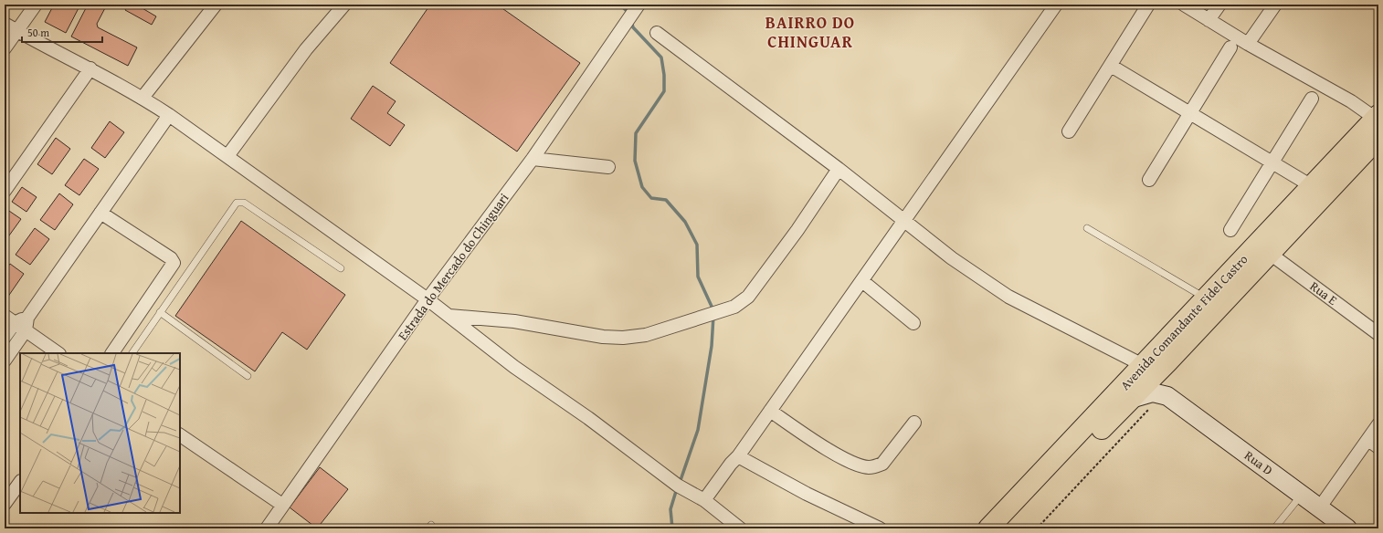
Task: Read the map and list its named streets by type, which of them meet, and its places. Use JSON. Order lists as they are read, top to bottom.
{
  "streets": {
    "highway": ["Avenida Comandante Fidel Castro"],
    "street": ["Estrada do Mercado do Chinguari", "Rua E", "Rua D"]
  },
  "crossings": [
    ["Rua E", "Avenida Comandante Fidel Castro"]
  ],
  "districts": ["BAIRRO DO CHINGUAR"],
  "scale_bar": "50 m"
}
